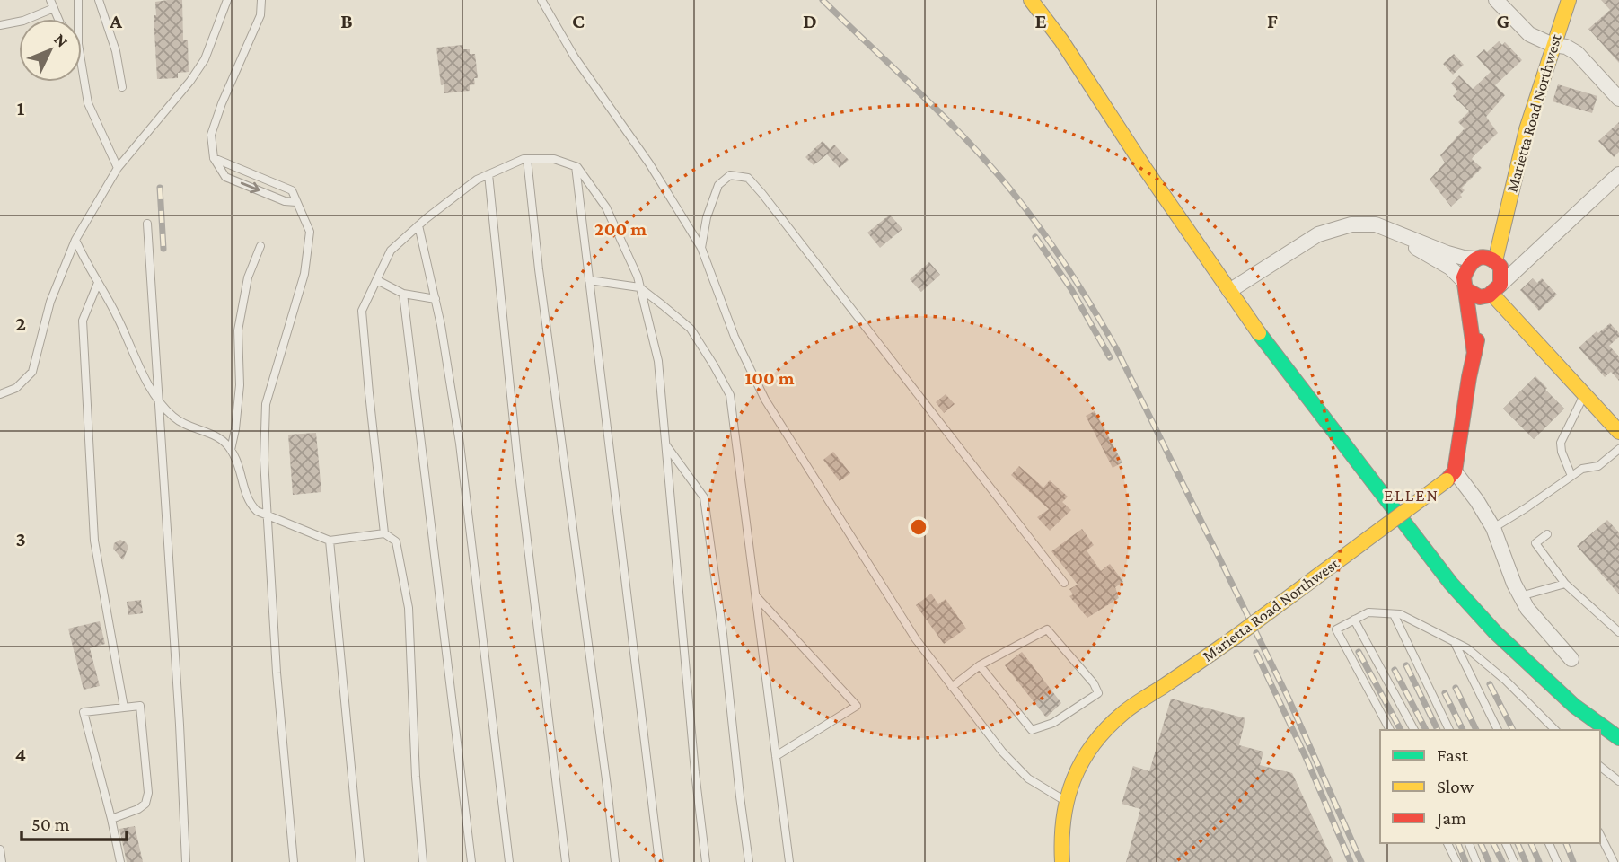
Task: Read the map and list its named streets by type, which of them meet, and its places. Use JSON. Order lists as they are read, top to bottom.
{
  "streets": {
    "street": ["Marietta Road Northwest"]
  },
  "districts": ["ELLEN"],
  "legend": ["Fast", "Slow", "Jam"],
  "scale_bar": "50 m",
  "north": "top right",
  "grid": {
    "columns": [
      "A",
      "B",
      "C",
      "D",
      "E",
      "F",
      "G"
    ],
    "rows": [
      "1",
      "2",
      "3",
      "4"
    ]
  },
  "rings": ["200 m", "100 m"]
}
